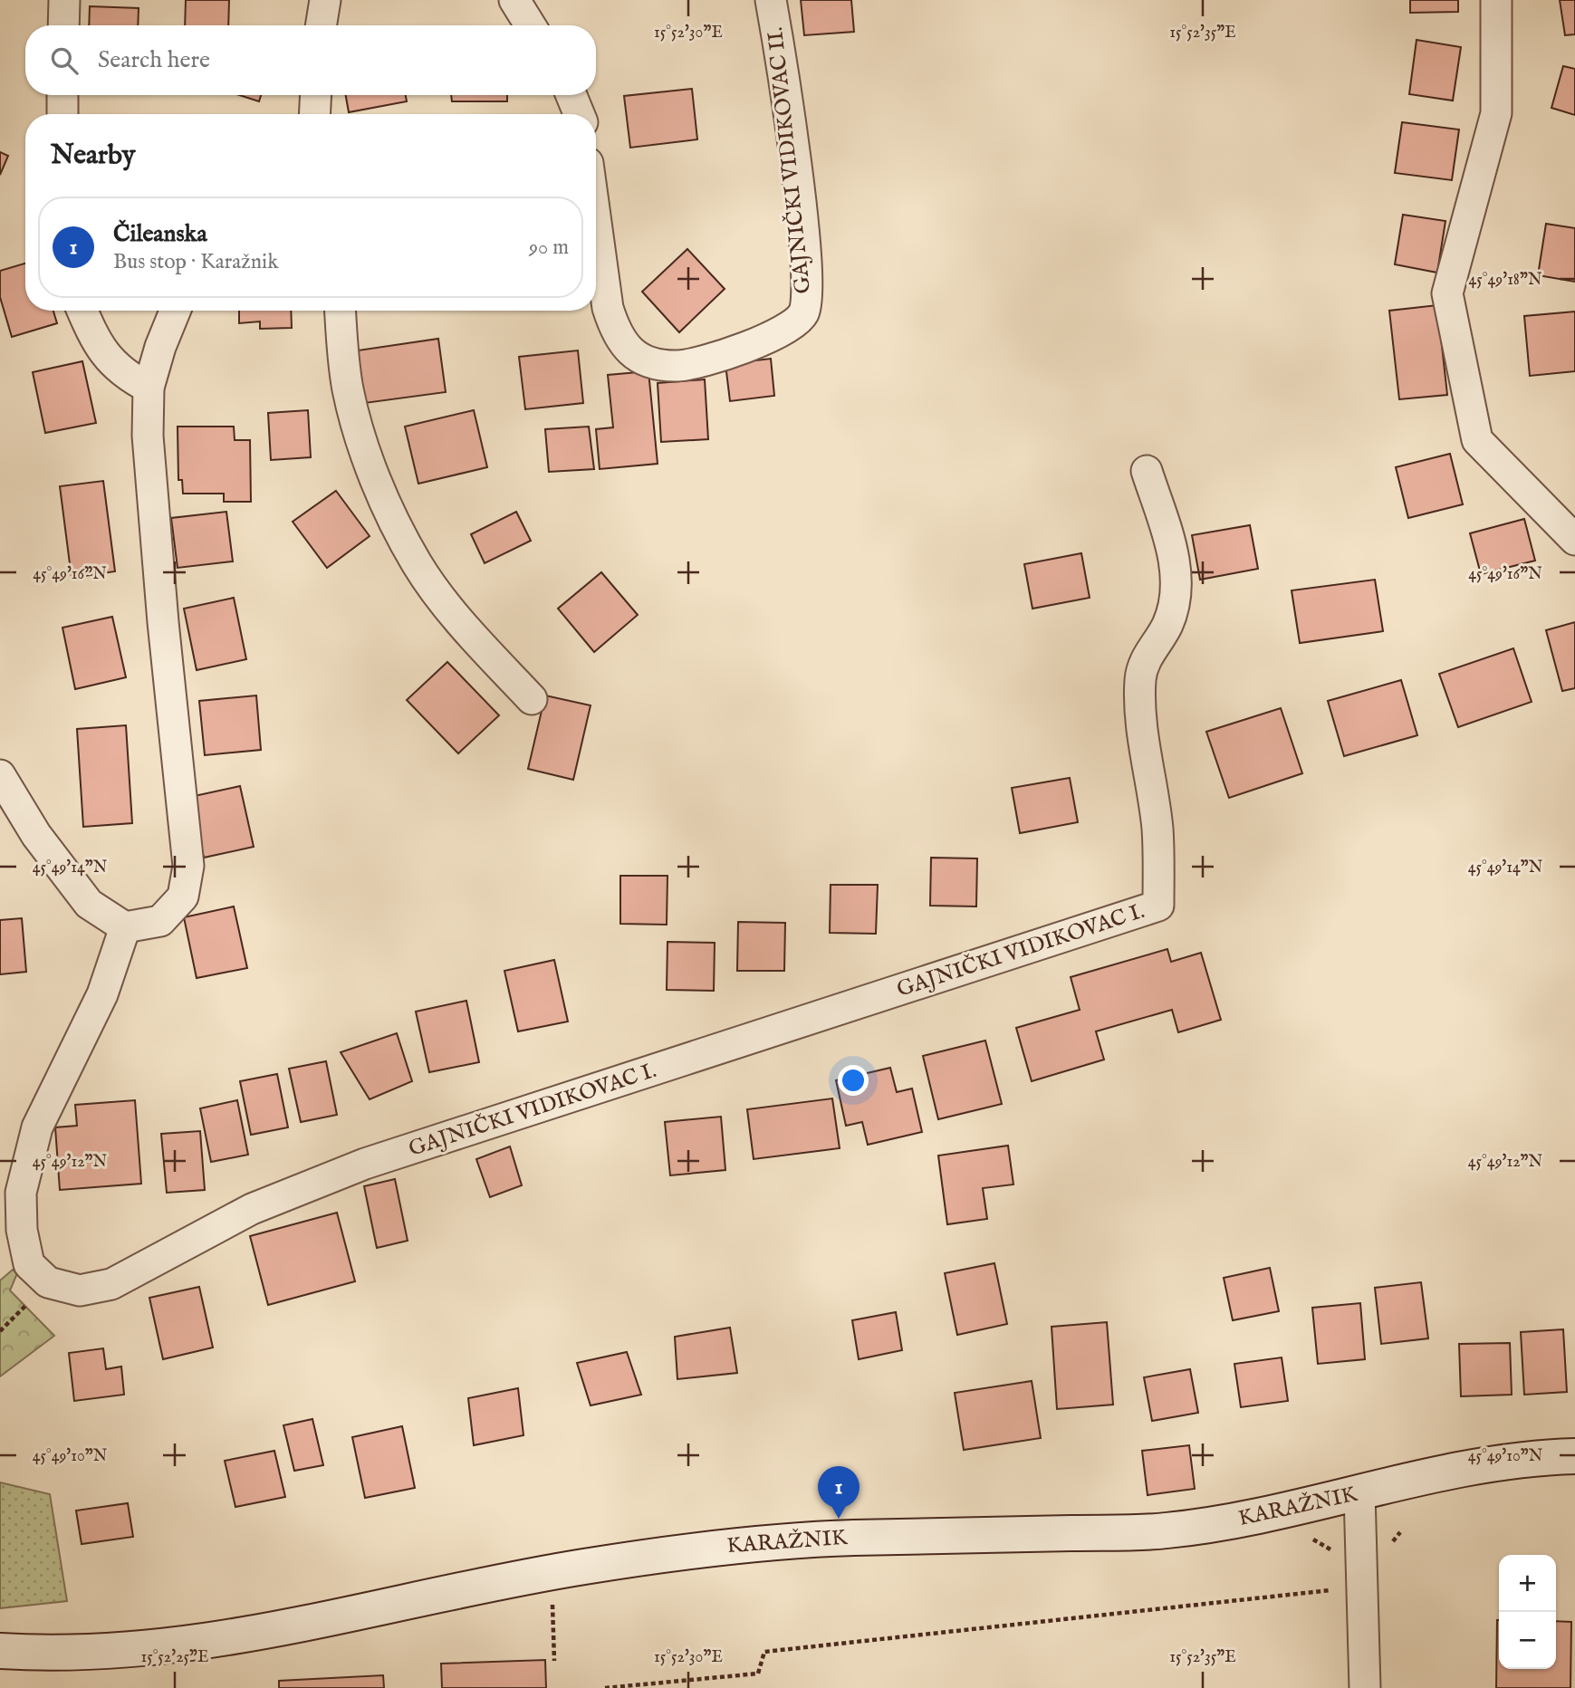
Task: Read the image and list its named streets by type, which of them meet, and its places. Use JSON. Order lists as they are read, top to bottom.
{
  "streets": {
    "street": ["GAJNIČKI VIDIKOVAC II.", "GAJNIČKI VIDIKOVAC I.", "KARAŽNIK"]
  },
  "page": {
    "search": "Search here",
    "heading": "Nearby",
    "list": [
      {
        "mark": "1",
        "name": "Čileanska",
        "note": "Bus stop · Karažnik",
        "value": "90 m"
      }
    ],
    "pins": "1",
    "map_buttons": ["+", "−"]
  },
  "coordinates": [
    "15°52'30\"E",
    "15°52'35\"E",
    "45°49'18\"N",
    "45°49'16\"N",
    "45°49'14\"N",
    "45°49'12\"N",
    "45°49'10\"N",
    "15°52'25\"E"
  ]
}
